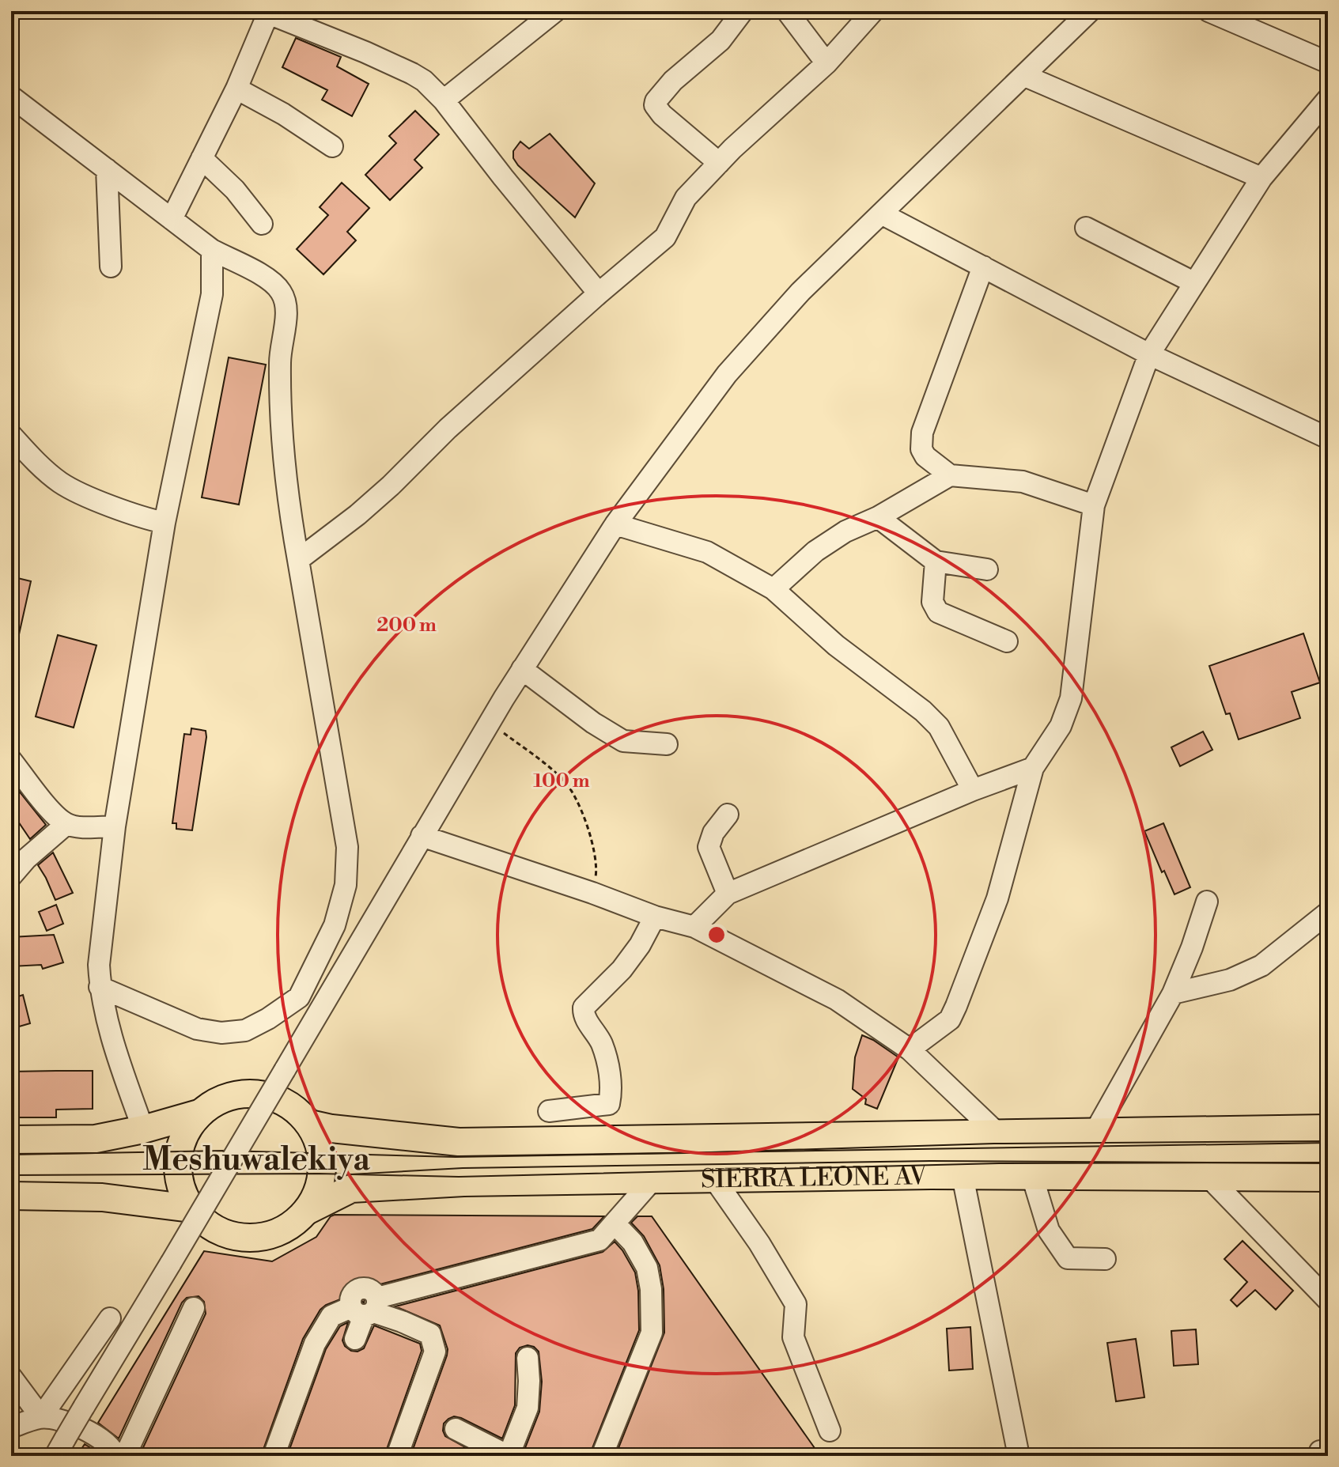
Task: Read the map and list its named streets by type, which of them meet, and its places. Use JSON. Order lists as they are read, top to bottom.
{
  "streets": {
    "main road": ["SIERRA LEONE AV"]
  },
  "districts": ["Meshuwalekiya"],
  "rings": ["200 m", "100 m"]
}
